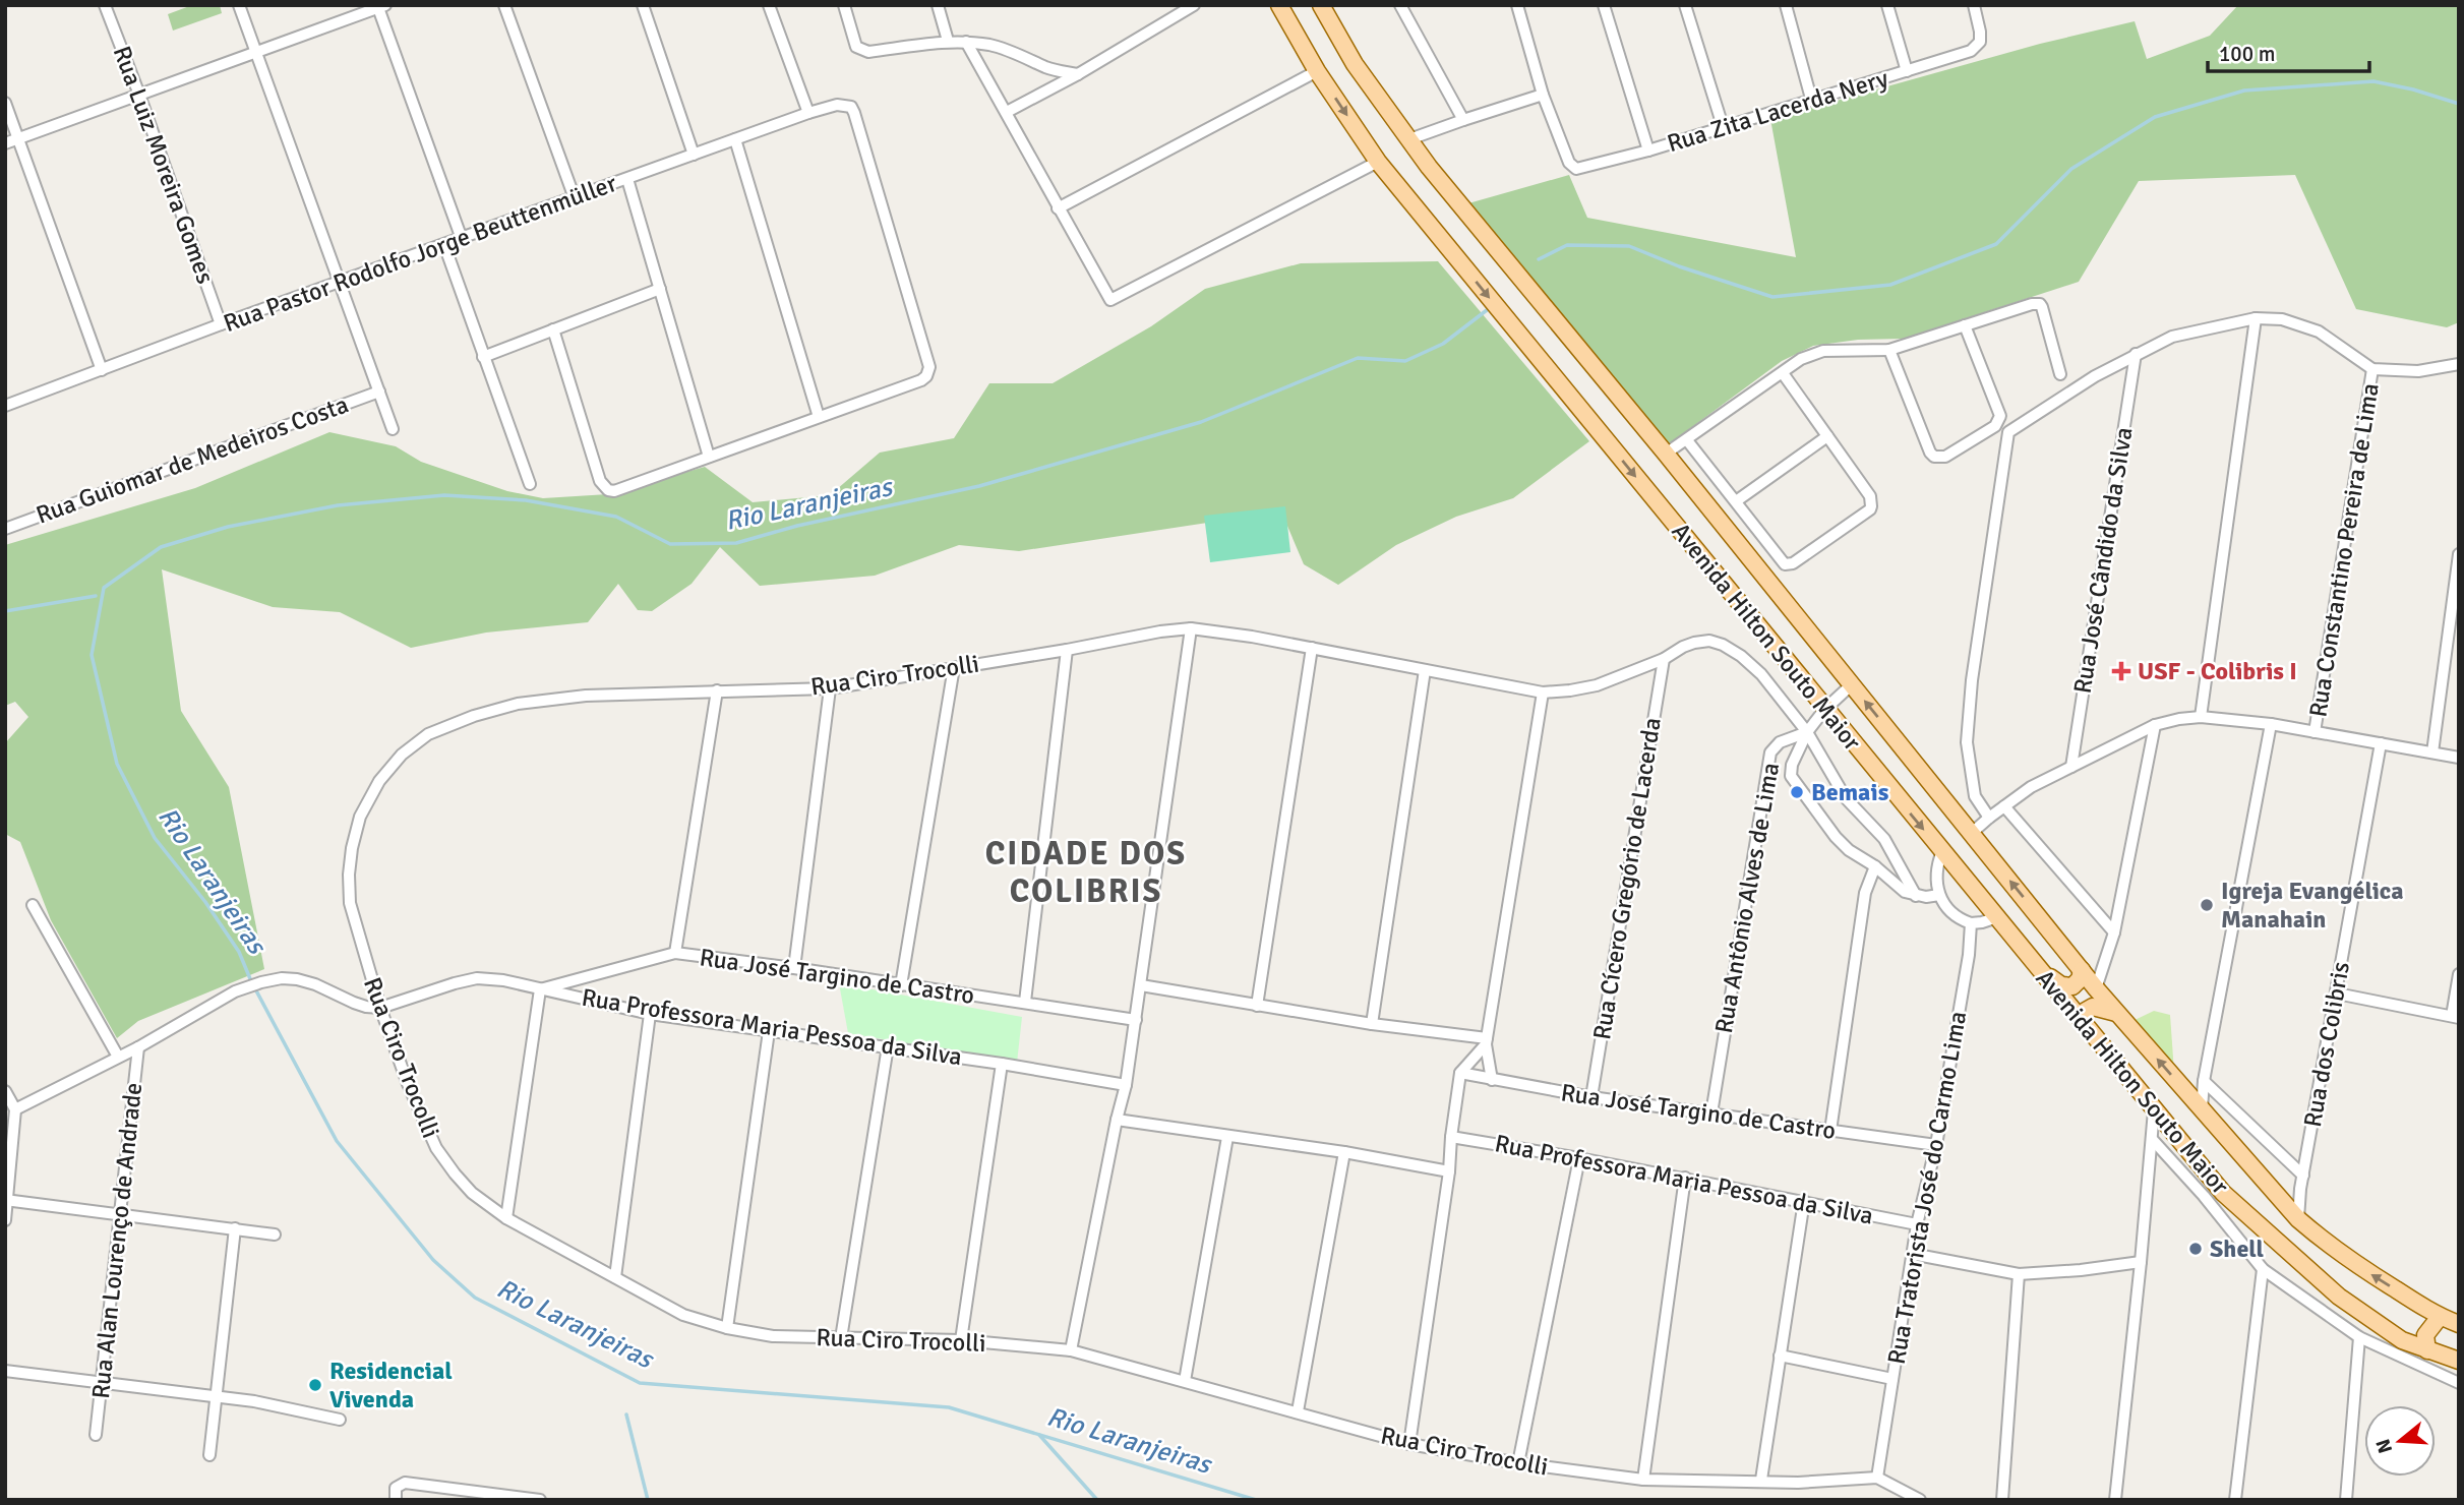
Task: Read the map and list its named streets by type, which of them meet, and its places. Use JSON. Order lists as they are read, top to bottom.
{
  "streets": {
    "main road": ["Avenida Hilton Souto Maior"],
    "street": [
      "Rua Zita Lacerda Nery",
      "Rua Luiz Moreira Gomes",
      "Rua Pastor Rodolfo Jorge Beuttenmüller",
      "Rua Guiomar de Medeiros Costa",
      "Rua Constantino Pereira de Lima",
      "Rua José Cândido da Silva",
      "Rua Ciro Trocolli",
      "Rua Cícero Gregório de Lacerda",
      "Rua Antônio Alves de Lima",
      "Rua José Targino de Castro",
      "Rua Professora Maria Pessoa da Silva",
      "Rua dos Colibris",
      "Rua Tratorista José do Carmo Lima",
      "Rua Alan Lourenço de Andrade"
    ]
  },
  "crossings": [
    ["Rua Luiz Moreira Gomes", "Rua Pastor Rodolfo Jorge Beuttenmüller"],
    ["Avenida Hilton Souto Maior", "Rua Antônio Alves de Lima"],
    ["Avenida Hilton Souto Maior", "Rua dos Colibris"],
    ["Rua Ciro Trocolli", "Rua Cícero Gregório de Lacerda"],
    ["Rua Ciro Trocolli", "Rua Antônio Alves de Lima"],
    ["Rua Ciro Trocolli", "Rua Professora Maria Pessoa da Silva"],
    ["Rua Ciro Trocolli", "Rua Tratorista José do Carmo Lima"],
    ["Rua Cícero Gregório de Lacerda", "Rua José Targino de Castro"],
    ["Rua Antônio Alves de Lima", "Rua José Targino de Castro"],
    ["Rua José Targino de Castro", "Rua Professora Maria Pessoa da Silva"],
    ["Rua José Targino de Castro", "Rua Tratorista José do Carmo Lima"],
    ["Rua Professora Maria Pessoa da Silva", "Rua Tratorista José do Carmo Lima"]
  ],
  "districts": ["CIDADE DOS COLIBRIS"],
  "water": ["Rio Laranjeiras"],
  "places": {
    "health": ["USF - Colibris I"],
    "other": [
      "Bemais",
      "Igreja Evangélica Manahain",
      "Shell",
      "Residencial Vivenda"
    ]
  },
  "scale_bar": "100 m",
  "north": "left"
}
